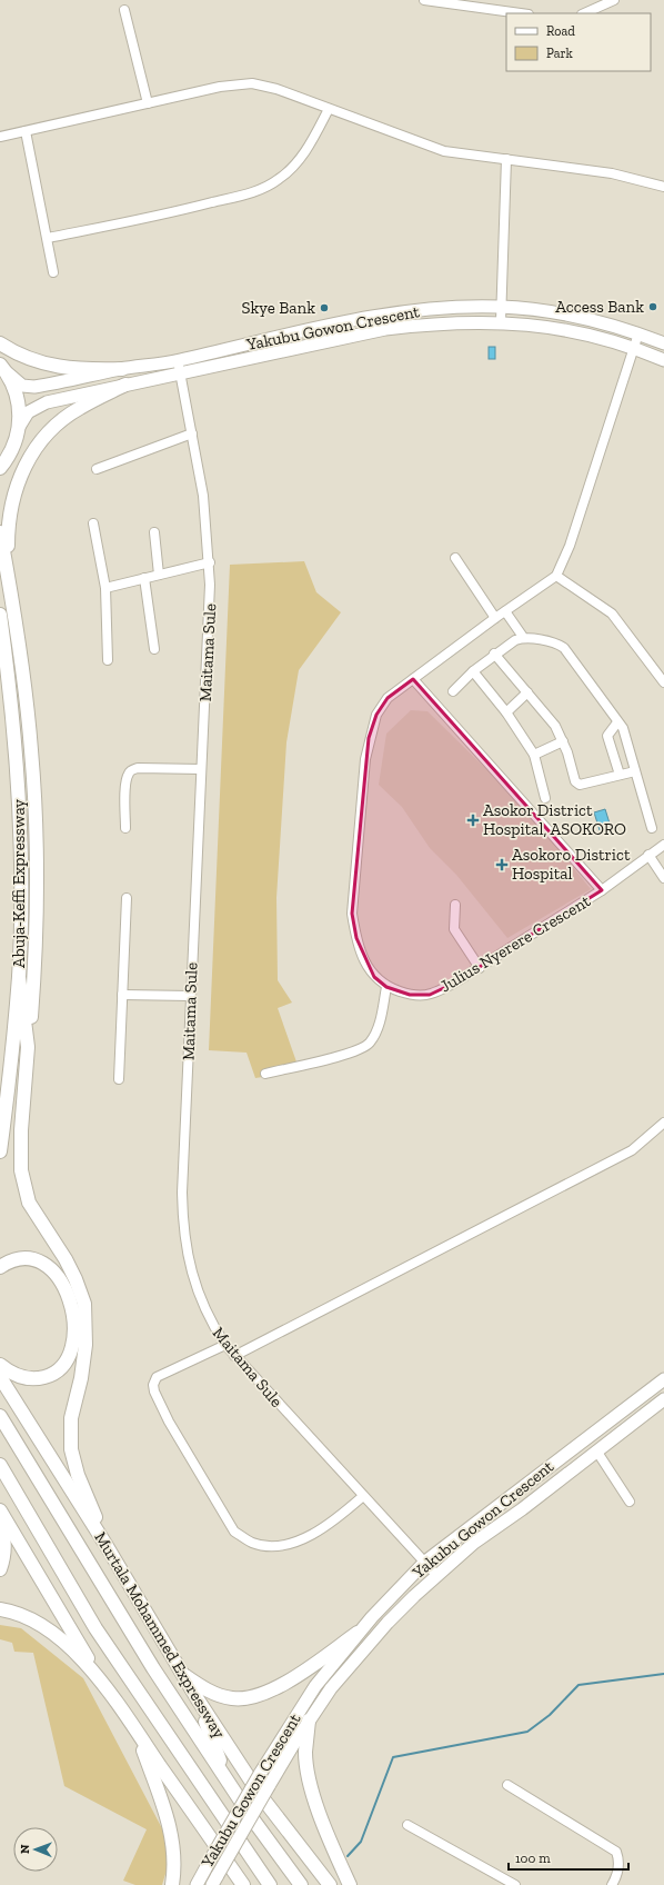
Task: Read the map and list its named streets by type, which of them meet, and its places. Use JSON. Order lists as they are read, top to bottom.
{
  "streets": {
    "highway": ["Abuja-Keffi Expressway", "Murtala Mohammed Expressway"],
    "main road": ["Yakubu Gowon Crescent"],
    "street": ["Maitama Sule", "Julius Nyerere Crescent"]
  },
  "crossings": [
    ["Yakubu Gowon Crescent", "Maitama Sule"]
  ],
  "places": {
    "other": ["Access Bank", "Skye Bank"],
    "health": ["Asokor District Hospital, ASOKORO", "Asokoro District Hospital"]
  },
  "legend": ["Road", "Park"],
  "scale_bar": "100 m",
  "north": "left"
}
